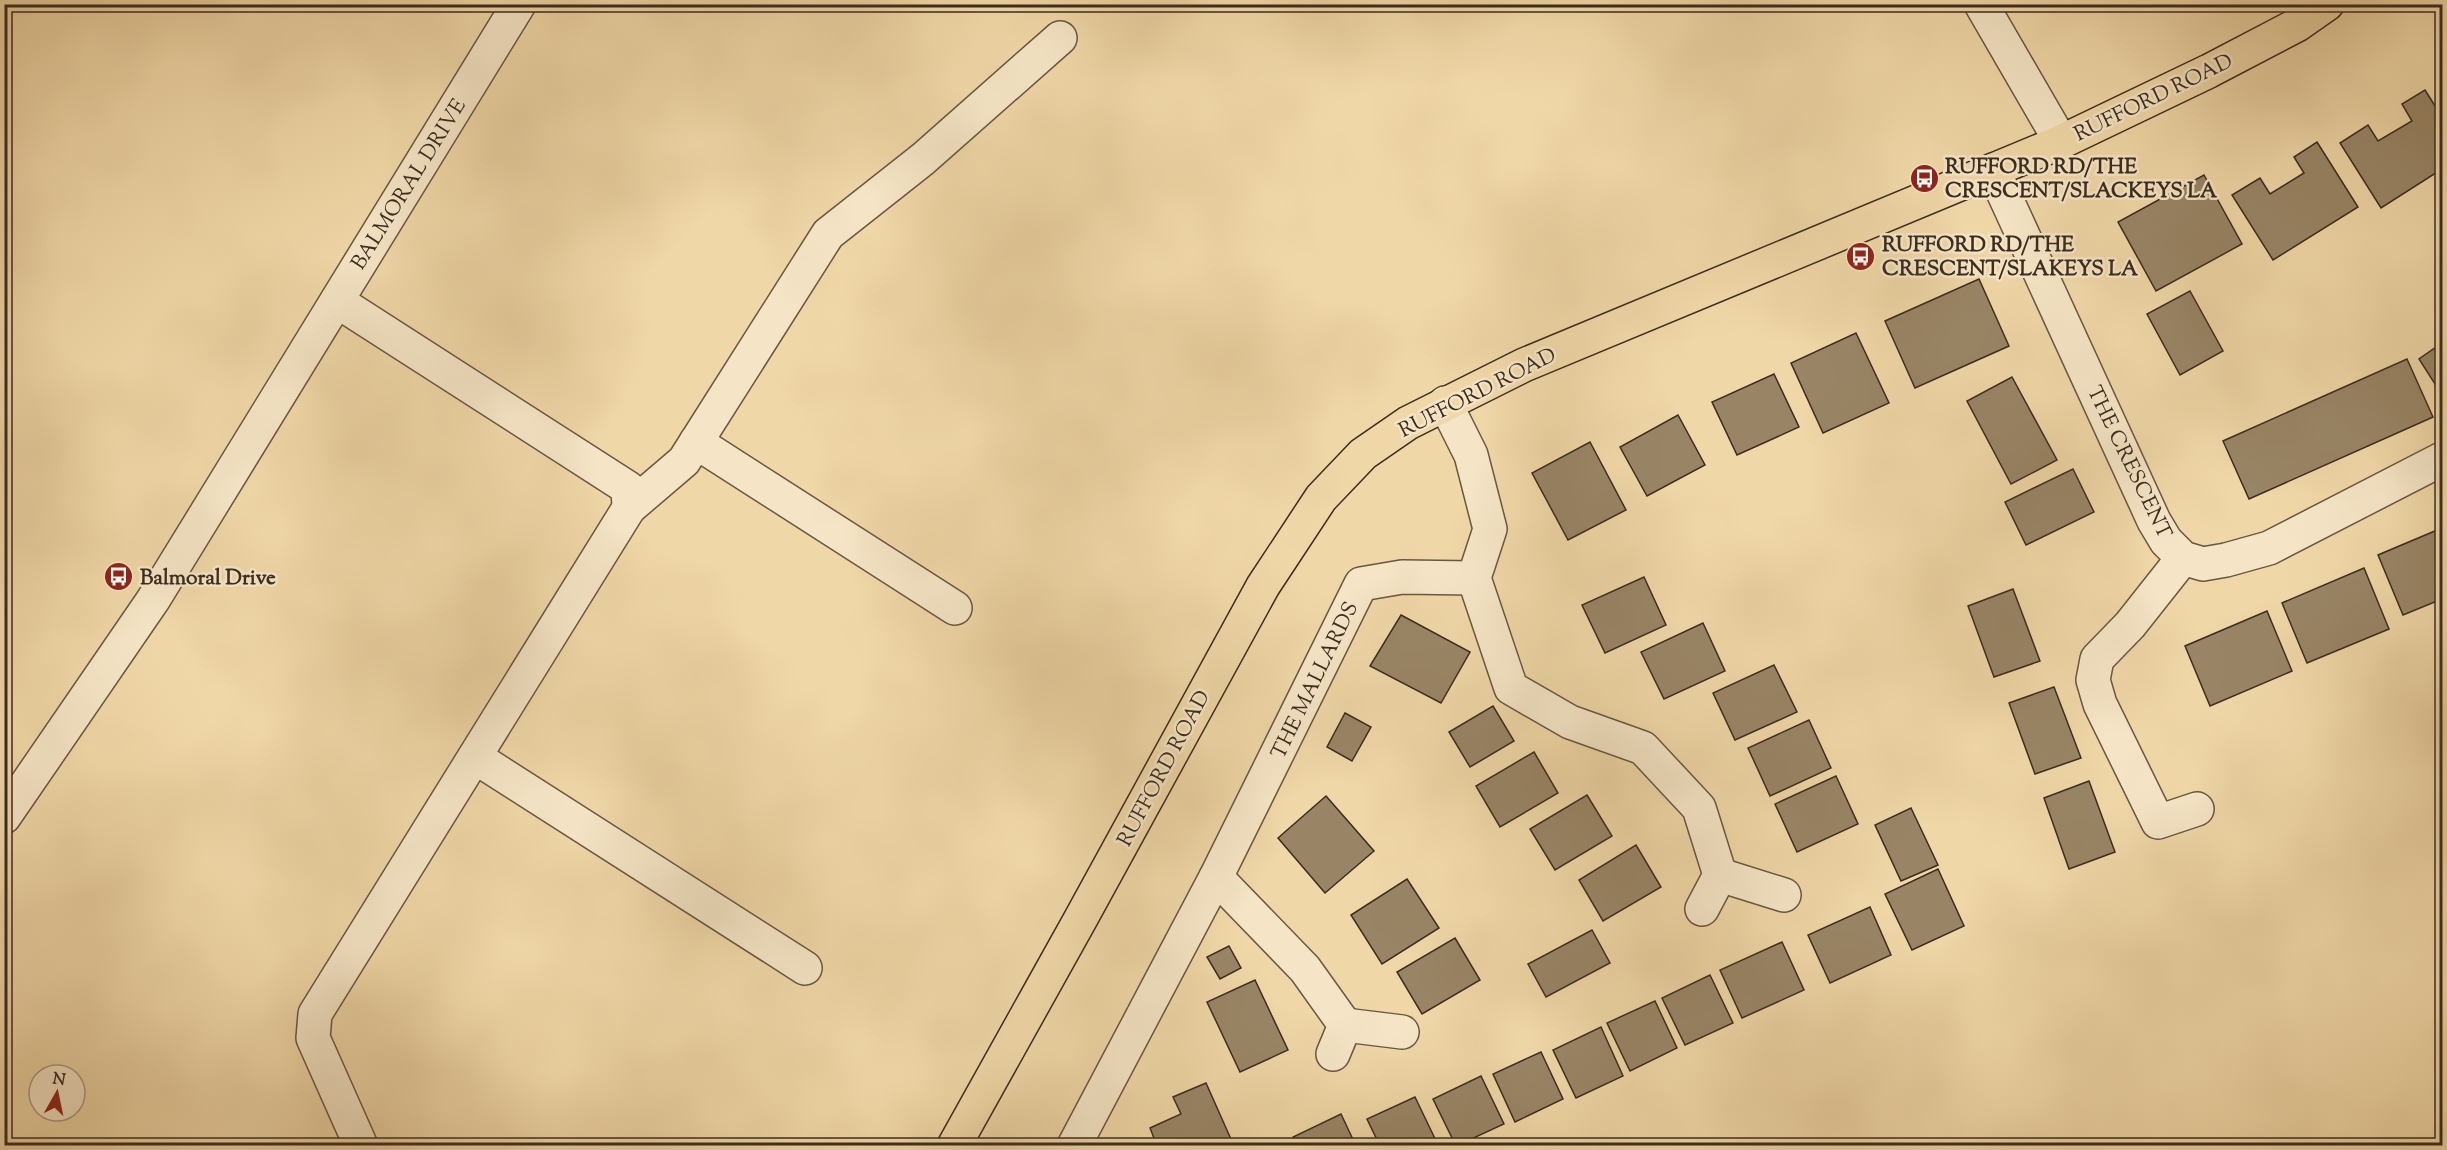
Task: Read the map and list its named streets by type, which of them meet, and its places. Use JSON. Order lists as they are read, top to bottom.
{
  "streets": {
    "main road": ["RUFFORD ROAD"],
    "street": ["BALMORAL DRIVE", "THE CRESCENT", "THE MALLARDS"]
  },
  "crossings": [
    ["RUFFORD ROAD", "THE CRESCENT"]
  ],
  "places": {
    "bus stop": ["RUFFORD RD/THE CRESCENT/SLACKEYS LA", "RUFFORD RD/THE CRESCENT/SLAKEYS LA", "Balmoral Drive"]
  },
  "north": "top"
}
